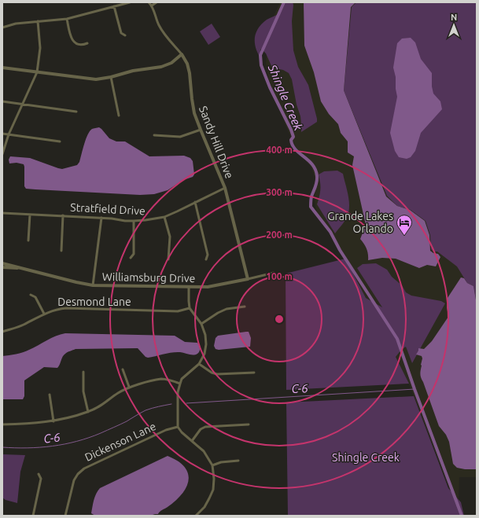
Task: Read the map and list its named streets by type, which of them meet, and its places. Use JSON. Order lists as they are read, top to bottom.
{
  "streets": {
    "street": [
      "Sandy Hill Drive",
      "Stratfield Drive",
      "Williamsburg Drive",
      "Desmond Lane",
      "Dickenson Lane"
    ]
  },
  "crossings": [
    ["Sandy Hill Drive", "Stratfield Drive"],
    ["Sandy Hill Drive", "Williamsburg Drive"]
  ],
  "water": ["Shingle Creek", "C-6"],
  "parks": ["Shingle Creek"],
  "places": {
    "hotel": ["Grande Lakes Orlando"]
  },
  "north": "top",
  "rings": [
    "400 m",
    "300 m",
    "200 m",
    "100 m"
  ]
}
